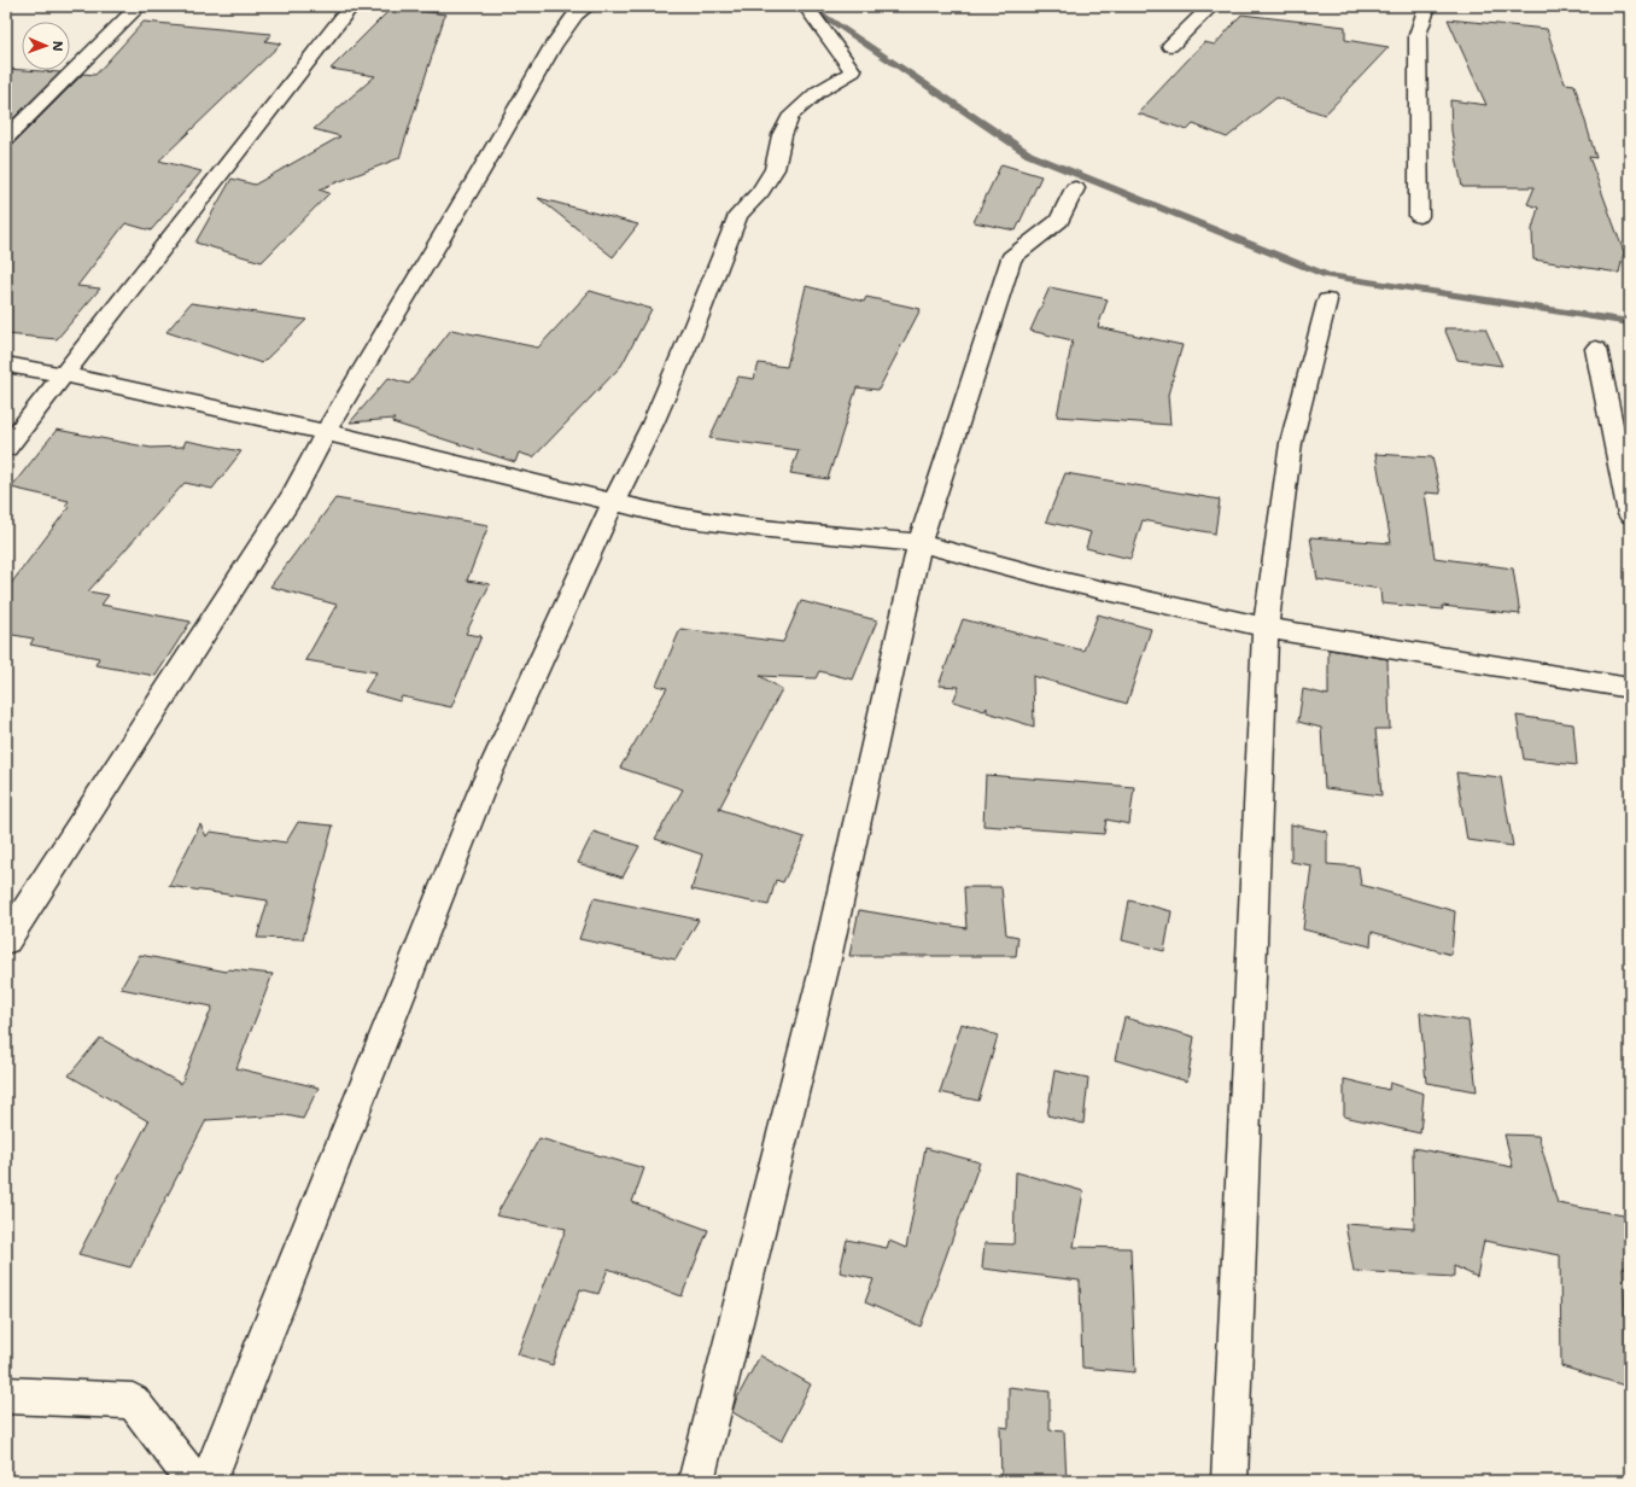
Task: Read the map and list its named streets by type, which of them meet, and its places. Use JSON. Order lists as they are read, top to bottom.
{
  "north": "right"
}
